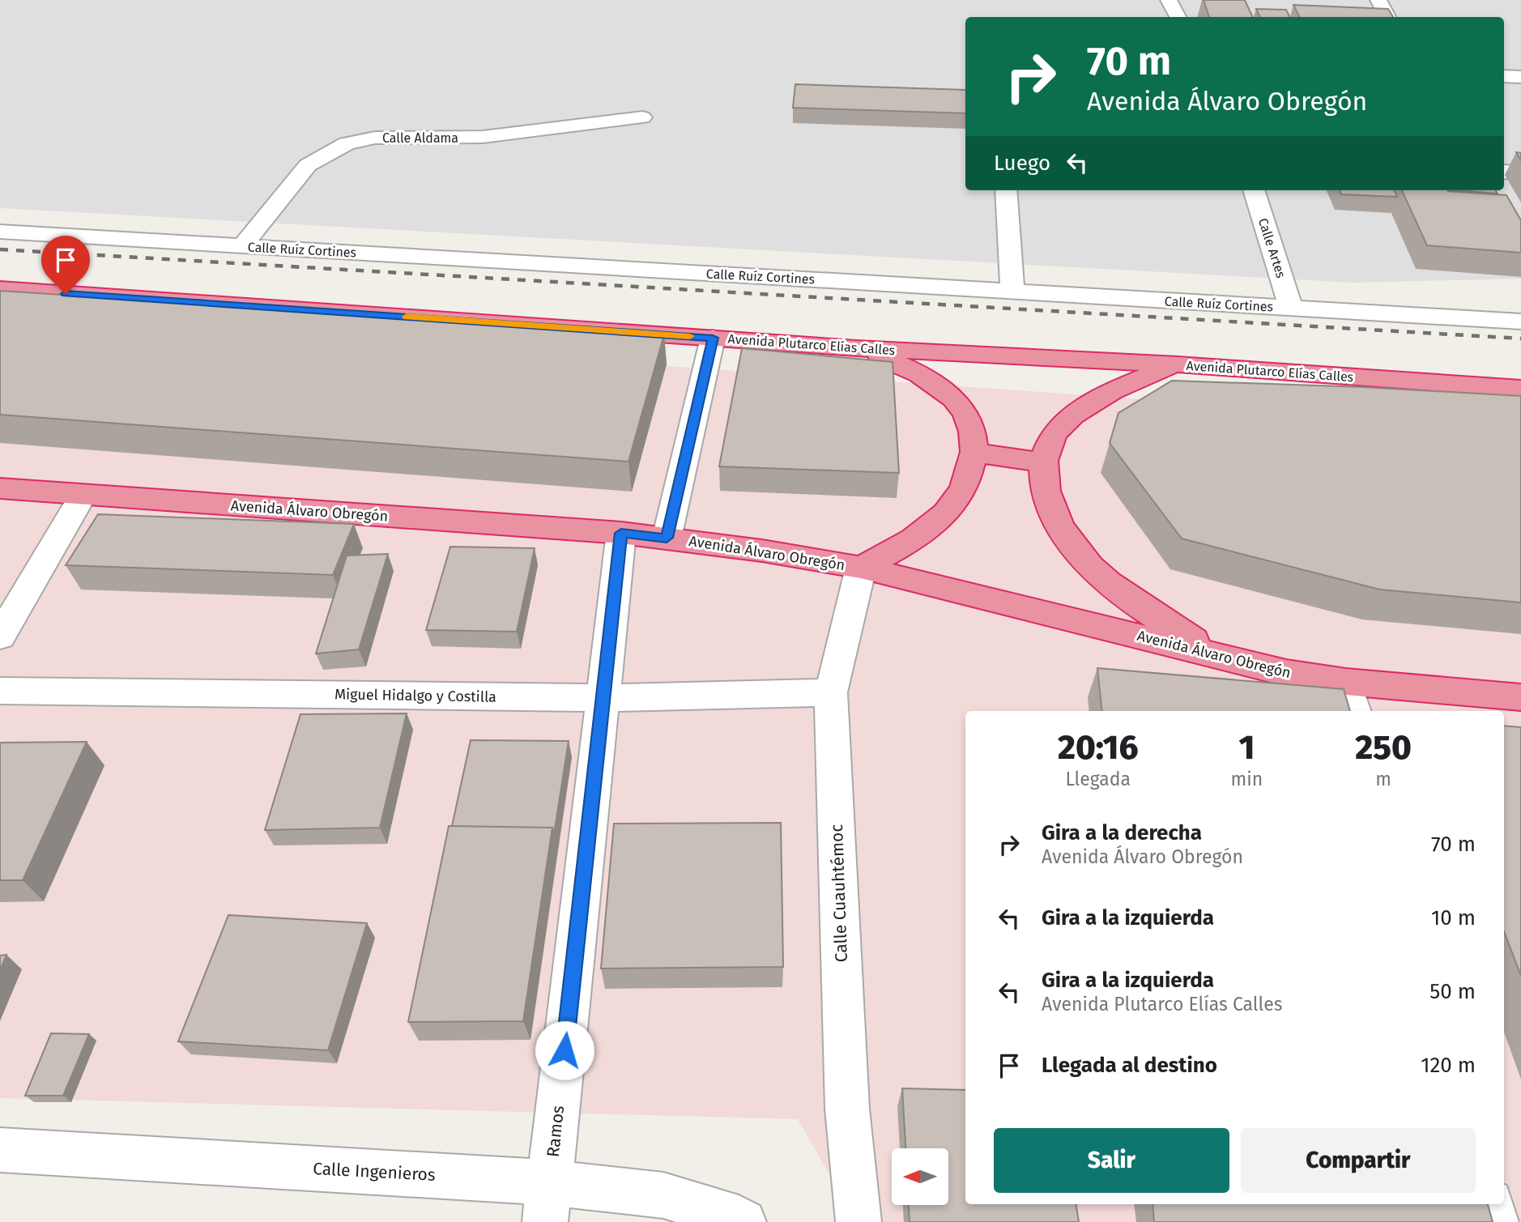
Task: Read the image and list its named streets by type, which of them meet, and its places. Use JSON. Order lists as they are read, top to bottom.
{
  "streets": {
    "highway": ["Avenida Plutarco Elías Calles", "Avenida Álvaro Obregón"],
    "street": [
      "Calle Aldama",
      "Calle Artes",
      "Calle Ruíz Cortines",
      "Miguel Hidalgo y Costilla",
      "Calle Cuauhtémoc",
      "Ramos",
      "Calle Ingenieros"
    ]
  },
  "crossings": [
    ["Calle Aldama", "Calle Ruíz Cortines"],
    ["Calle Artes", "Calle Ruíz Cortines"],
    ["Avenida Álvaro Obregón", "Calle Cuauhtémoc"],
    ["Avenida Álvaro Obregón", "Ramos"],
    ["Miguel Hidalgo y Costilla", "Calle Cuauhtémoc"],
    ["Miguel Hidalgo y Costilla", "Ramos"],
    ["Ramos", "Calle Ingenieros"]
  ],
  "north": "left",
  "page": {
    "turn": ["70 m", "Avenida Álvaro Obregón"],
    "then": "Luego",
    "eta": [
      "20:16",
      "Llegada",
      "1",
      "min",
      "250",
      "m"
    ],
    "list": [
      {
        "name": "Gira a la derecha",
        "note": "Avenida Álvaro Obregón",
        "value": "70 m"
      },
      {
        "name": "Gira a la izquierda",
        "value": "10 m"
      },
      {
        "name": "Gira a la izquierda",
        "note": "Avenida Plutarco Elías Calles",
        "value": "50 m"
      },
      {
        "name": "Llegada al destino",
        "value": "120 m"
      }
    ],
    "buttons": ["Salir", "Compartir"]
  }
}
